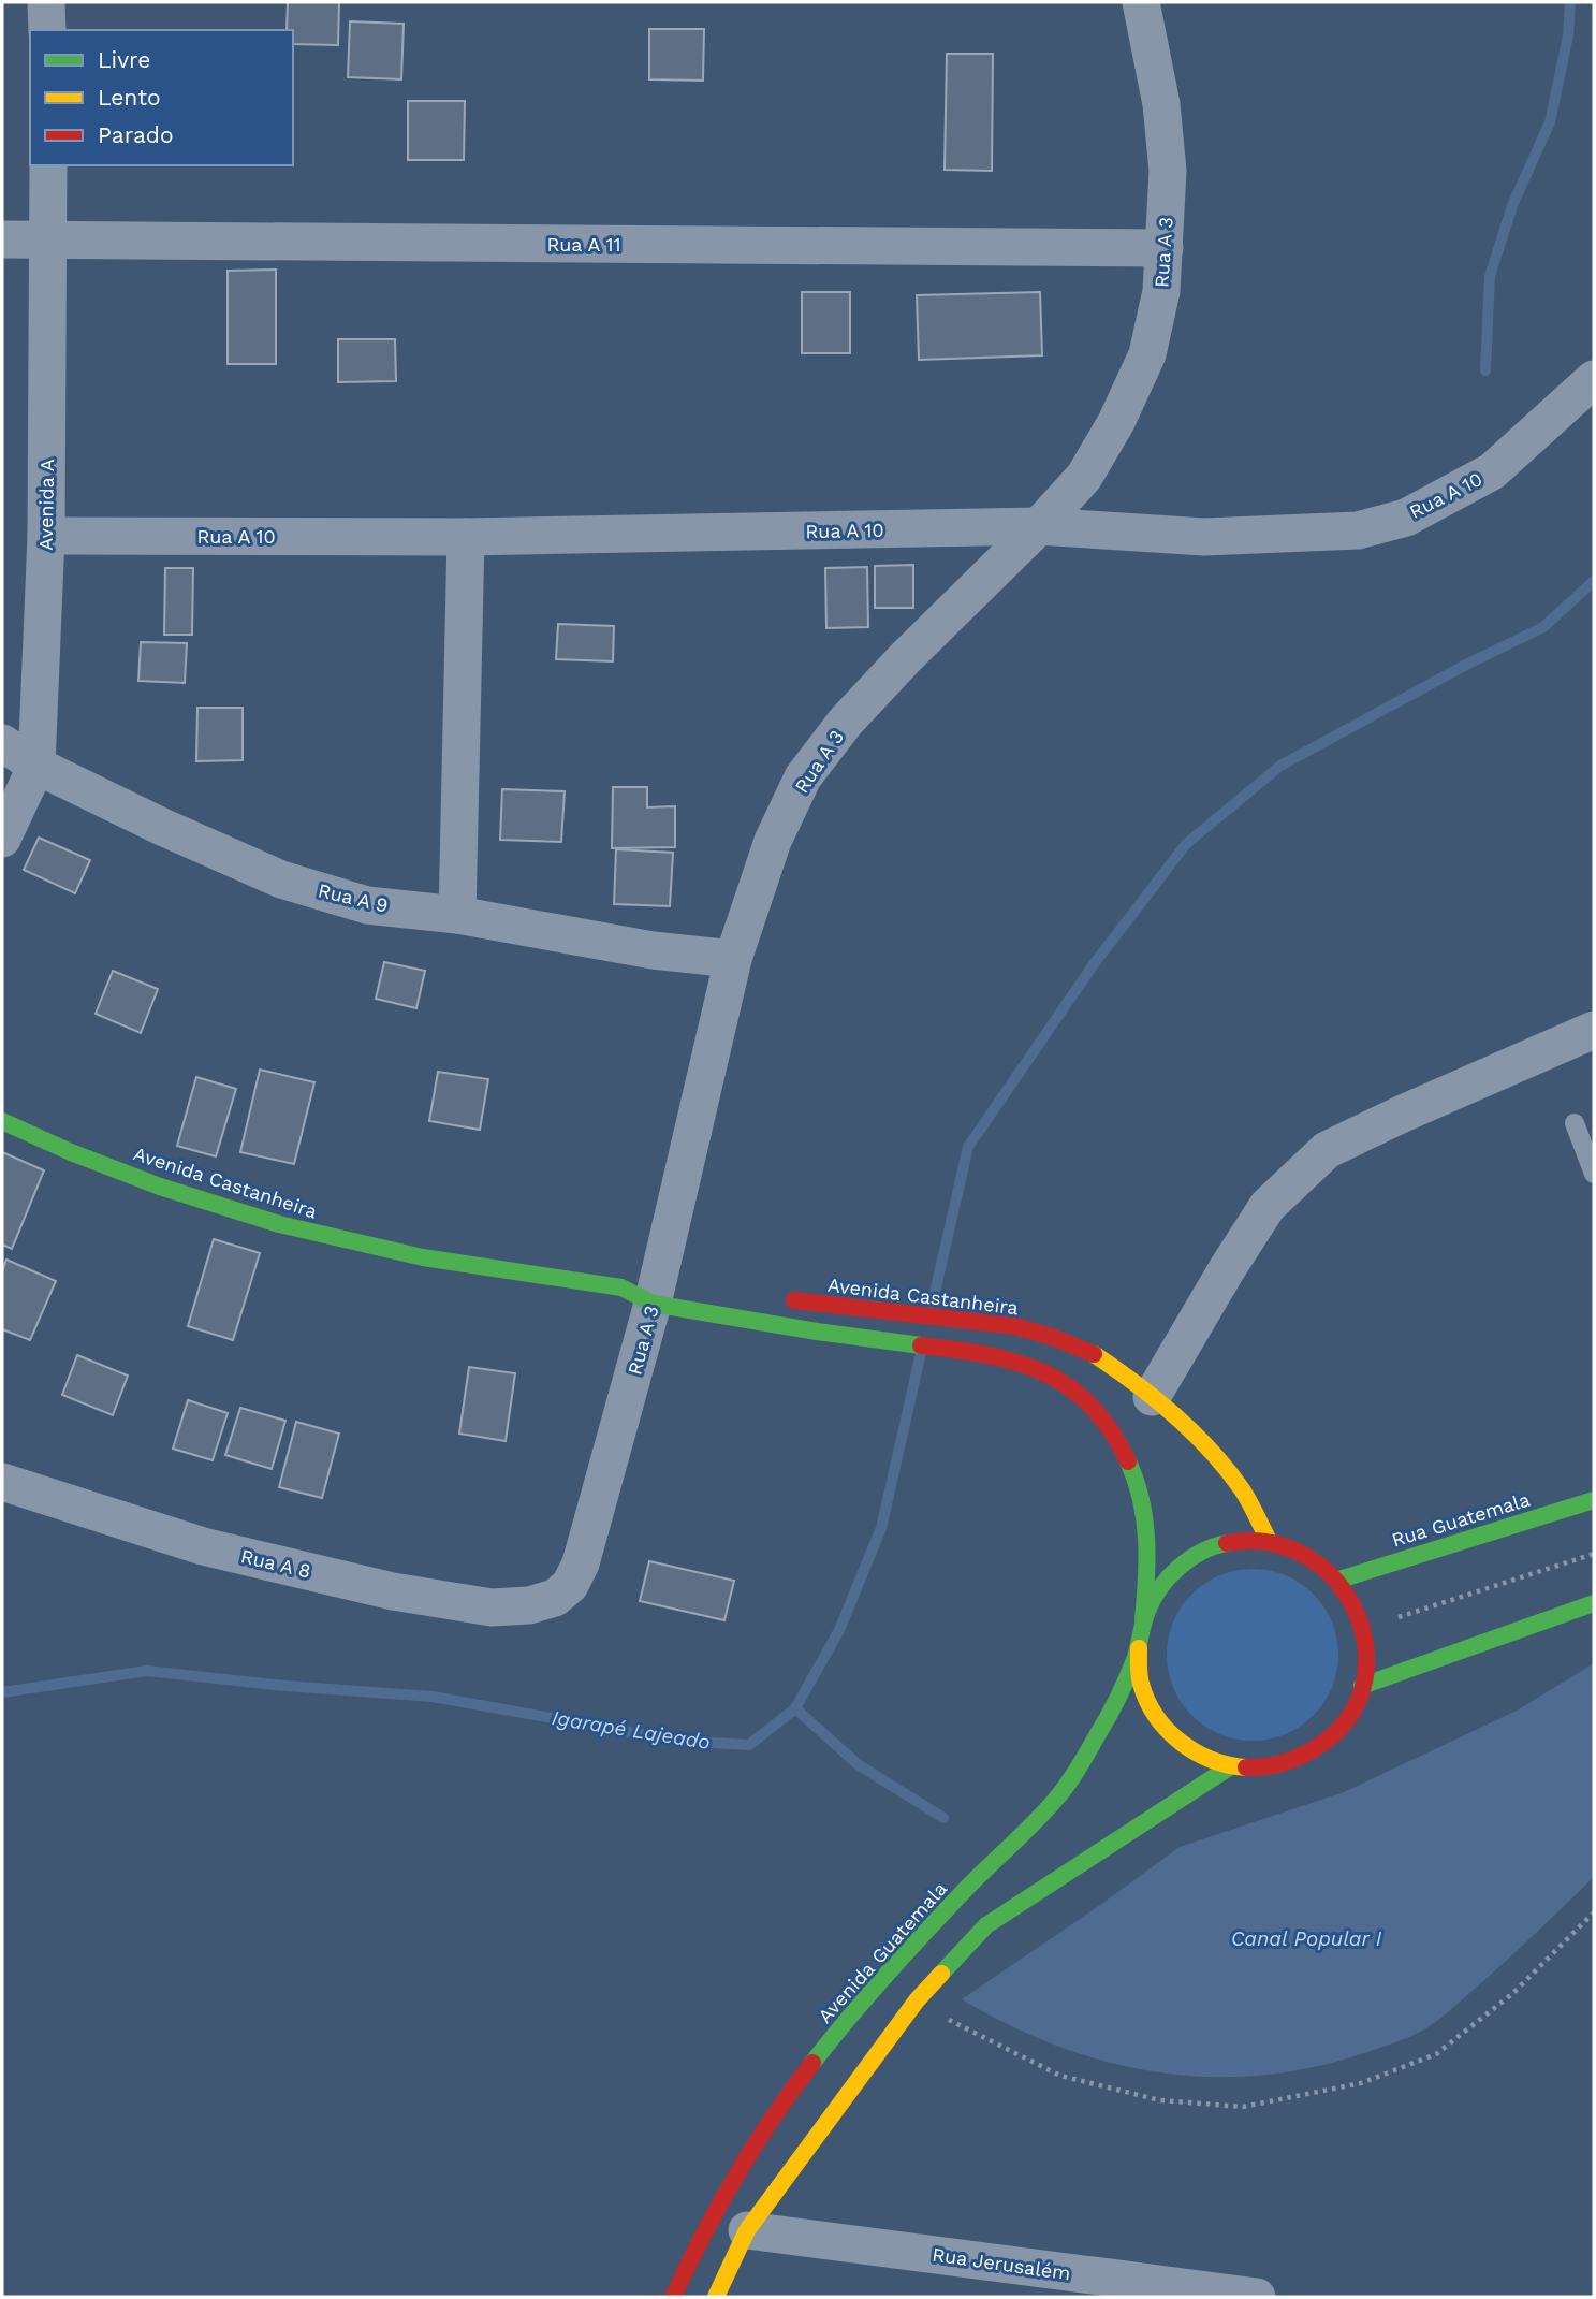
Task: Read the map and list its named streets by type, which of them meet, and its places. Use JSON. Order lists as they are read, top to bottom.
{
  "streets": {
    "main road": ["Avenida Castanheira", "Rua Guatemala", "Avenida Guatemala"],
    "street": [
      "Rua A 11",
      "Rua A 3",
      "Rua A 10",
      "Avenida A",
      "Rua A 9",
      "Rua A 8",
      "Rua Jerusalém"
    ]
  },
  "crossings": [
    ["Rua A 11", "Rua A 3"],
    ["Rua A 11", "Avenida A"],
    ["Rua A 3", "Rua A 10"],
    ["Rua A 3", "Rua A 9"],
    ["Rua A 3", "Avenida Castanheira"],
    ["Rua A 3", "Rua A 8"],
    ["Rua A 10", "Avenida A"],
    ["Avenida A", "Rua A 9"],
    ["Avenida Castanheira", "Rua Guatemala"],
    ["Avenida Castanheira", "Avenida Guatemala"],
    ["Rua Guatemala", "Avenida Guatemala"]
  ],
  "water": ["Igarapé Lajeado", "Canal Popular I"],
  "legend": ["Livre", "Lento", "Parado"]
}
